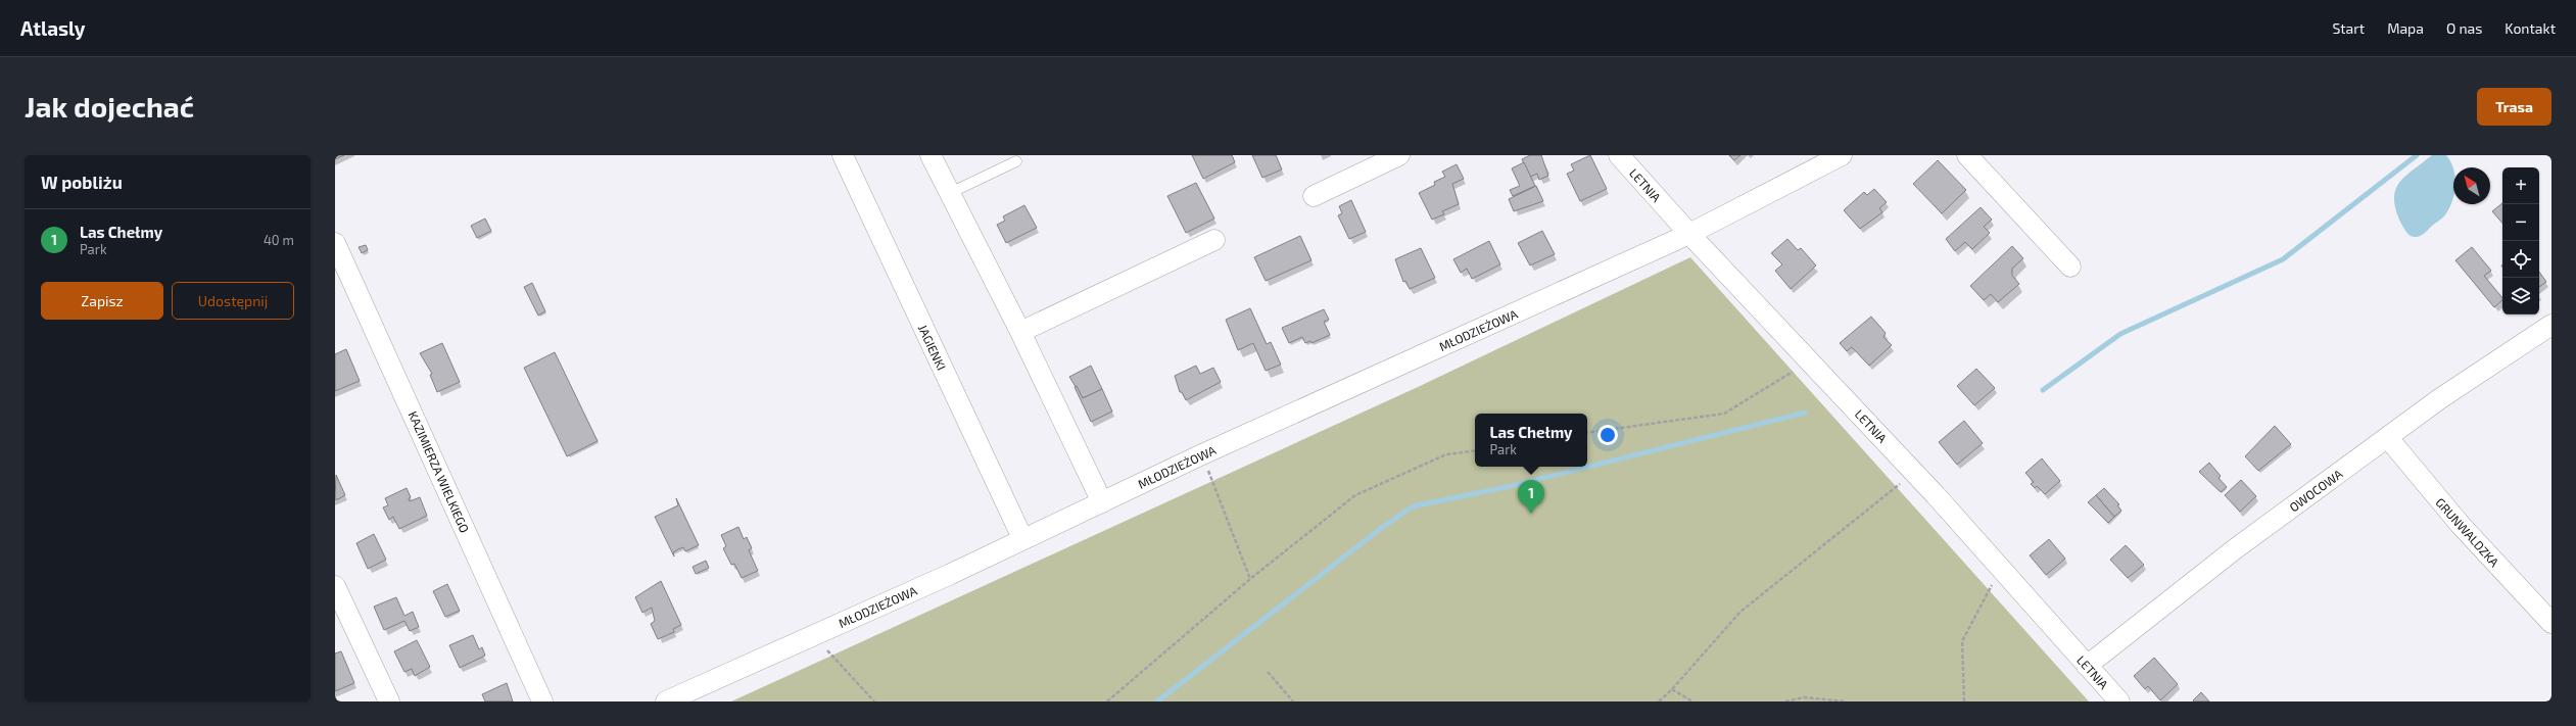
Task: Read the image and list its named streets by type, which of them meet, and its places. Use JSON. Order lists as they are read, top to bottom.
{
  "streets": {
    "street": [
      "LETNIA",
      "MŁODZIEŻOWA",
      "JAGIENKI",
      "KAZIMIERZA WIELKIEGO",
      "OWOCOWA",
      "GRUNWALDZKA"
    ]
  },
  "crossings": [
    ["LETNIA", "MŁODZIEŻOWA"],
    ["LETNIA", "OWOCOWA"],
    ["MŁODZIEŻOWA", "JAGIENKI"],
    ["OWOCOWA", "GRUNWALDZKA"]
  ],
  "north": "top left",
  "page": {
    "header": "Atlasly",
    "nav": [
      "Start",
      "Mapa",
      "O nas",
      "Kontakt"
    ],
    "buttons": [
      "Trasa",
      ["Zapisz", "Udostępnij"]
    ],
    "title": "Jak dojechać",
    "heading": "W pobliżu",
    "map_buttons": ["+", "−"],
    "list": [
      {
        "mark": "1",
        "name": "Las Chełmy",
        "note": "Park",
        "value": "40 m"
      }
    ],
    "popup": ["Las Chełmy", "Park"],
    "pins": "1"
  }
}
